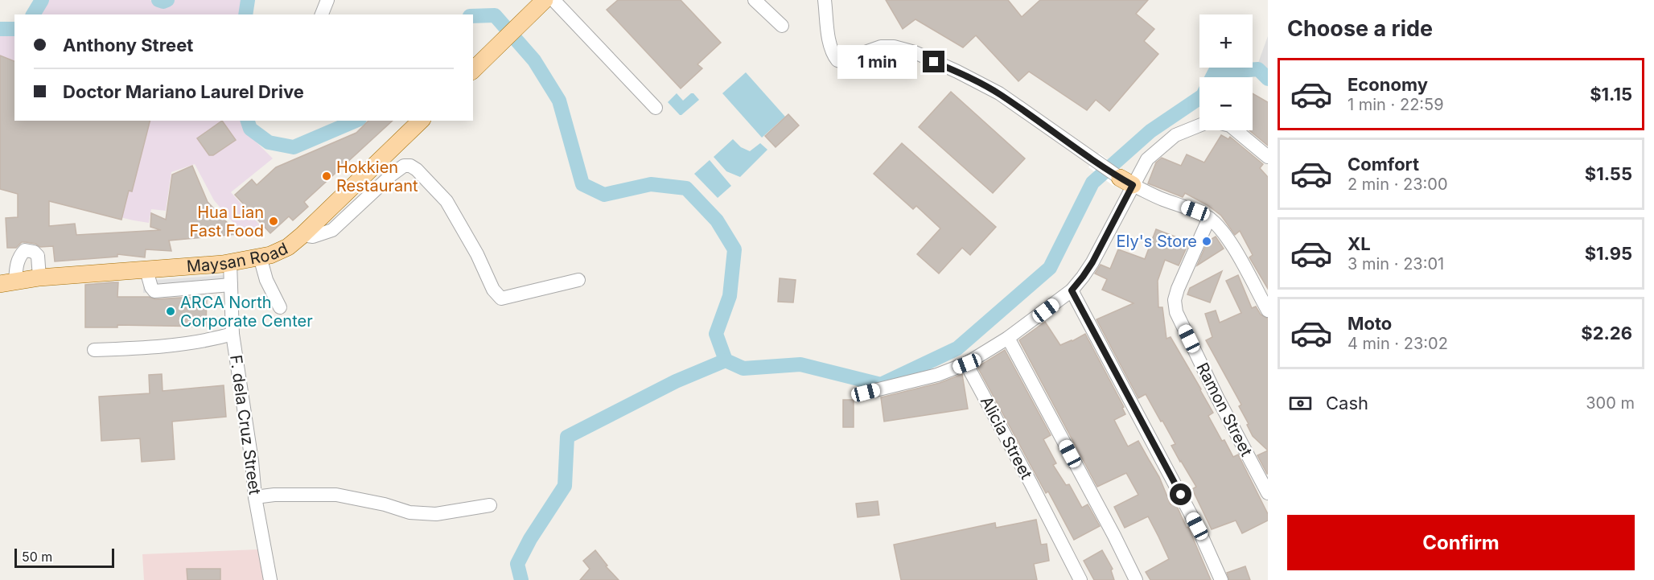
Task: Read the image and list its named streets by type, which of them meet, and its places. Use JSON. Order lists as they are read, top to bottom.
{
  "streets": {
    "main road": ["Maysan Road"],
    "street": ["Ramon Street", "F. dela Cruz Street", "Alicia Street"]
  },
  "crossings": [
    ["Maysan Road", "F. dela Cruz Street"]
  ],
  "places": [
    "Hokkien Restaurant",
    "Hua Lian Fast Food",
    "Ely's Store",
    "ARCA North Corporate Center"
  ],
  "scale_bar": "50 m",
  "page": {
    "heading": "Choose a ride",
    "map_buttons": ["+", "−"],
    "banner": ["Anthony Street", "Doctor Mariano Laurel Drive"],
    "bubble": "1 min",
    "list": [
      {
        "name": "Economy",
        "note": "1 min · 22:59",
        "value": "$1.15"
      },
      {
        "name": "Comfort",
        "note": "2 min · 23:00",
        "value": "$1.55"
      },
      {
        "name": "XL",
        "note": "3 min · 23:01",
        "value": "$1.95"
      },
      {
        "name": "Moto",
        "note": "4 min · 23:02",
        "value": "$2.26"
      }
    ],
    "pay": ["Cash", "300 m"],
    "buttons": "Confirm",
    "scale": "50 m"
  }
}
